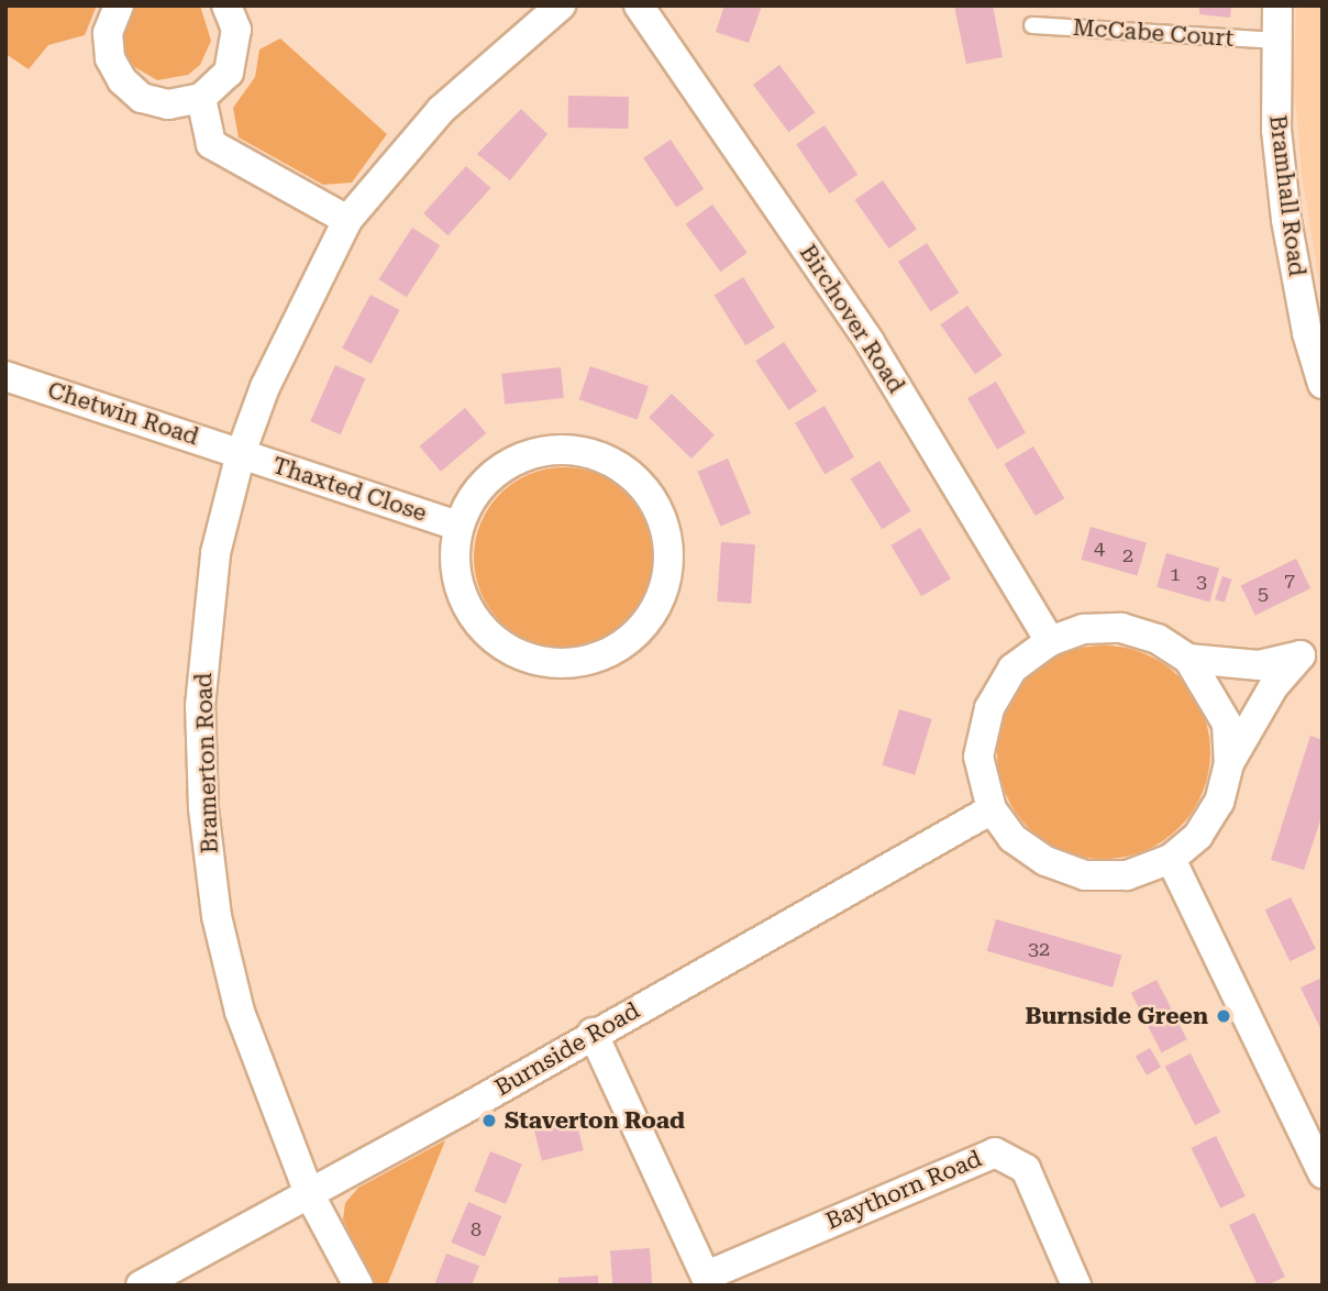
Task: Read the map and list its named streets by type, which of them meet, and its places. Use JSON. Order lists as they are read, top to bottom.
{
  "streets": {
    "street": [
      "Bramhall Road",
      "Birchover Road",
      "Chetwin Road",
      "Thaxted Close",
      "Bramerton Road",
      "Burnside Road",
      "Baythorn Road"
    ],
    "lane": ["McCabe Court"]
  },
  "crossings": [
    ["McCabe Court", "Bramhall Road"],
    ["Birchover Road", "Burnside Road"],
    ["Chetwin Road", "Thaxted Close"],
    ["Chetwin Road", "Bramerton Road"],
    ["Thaxted Close", "Bramerton Road"],
    ["Bramerton Road", "Burnside Road"]
  ],
  "places": ["Burnside Green", "Staverton Road"],
  "house_numbers": [
    "4",
    "2",
    "1",
    "7",
    "3",
    "5",
    "32",
    "8"
  ]
}
